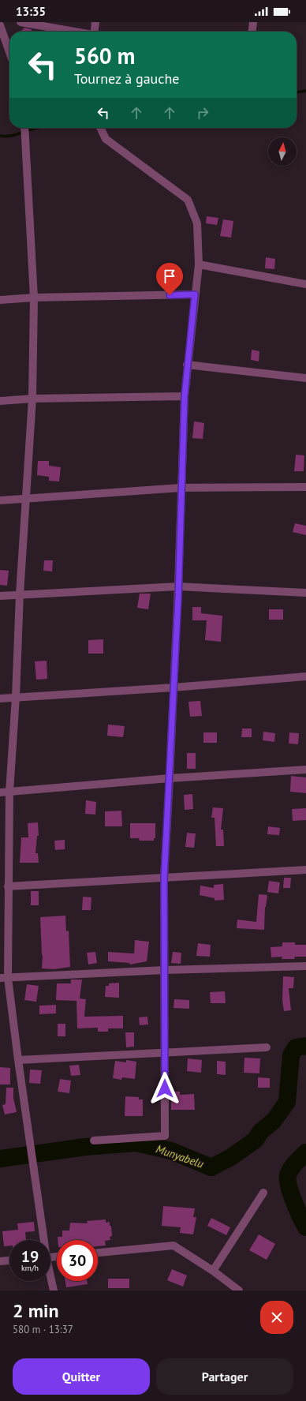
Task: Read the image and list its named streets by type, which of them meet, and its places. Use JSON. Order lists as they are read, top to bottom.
{
  "water": ["Munyabelu"],
  "north": "top",
  "page": {
    "status": "13:35",
    "turn": ["560 m", "Tournez à gauche"],
    "speed": "19 km/h",
    "limit": "30",
    "heading": ["2 min", "580 m · 13:37"],
    "buttons": ["Quitter", "Partager"]
  }
}
